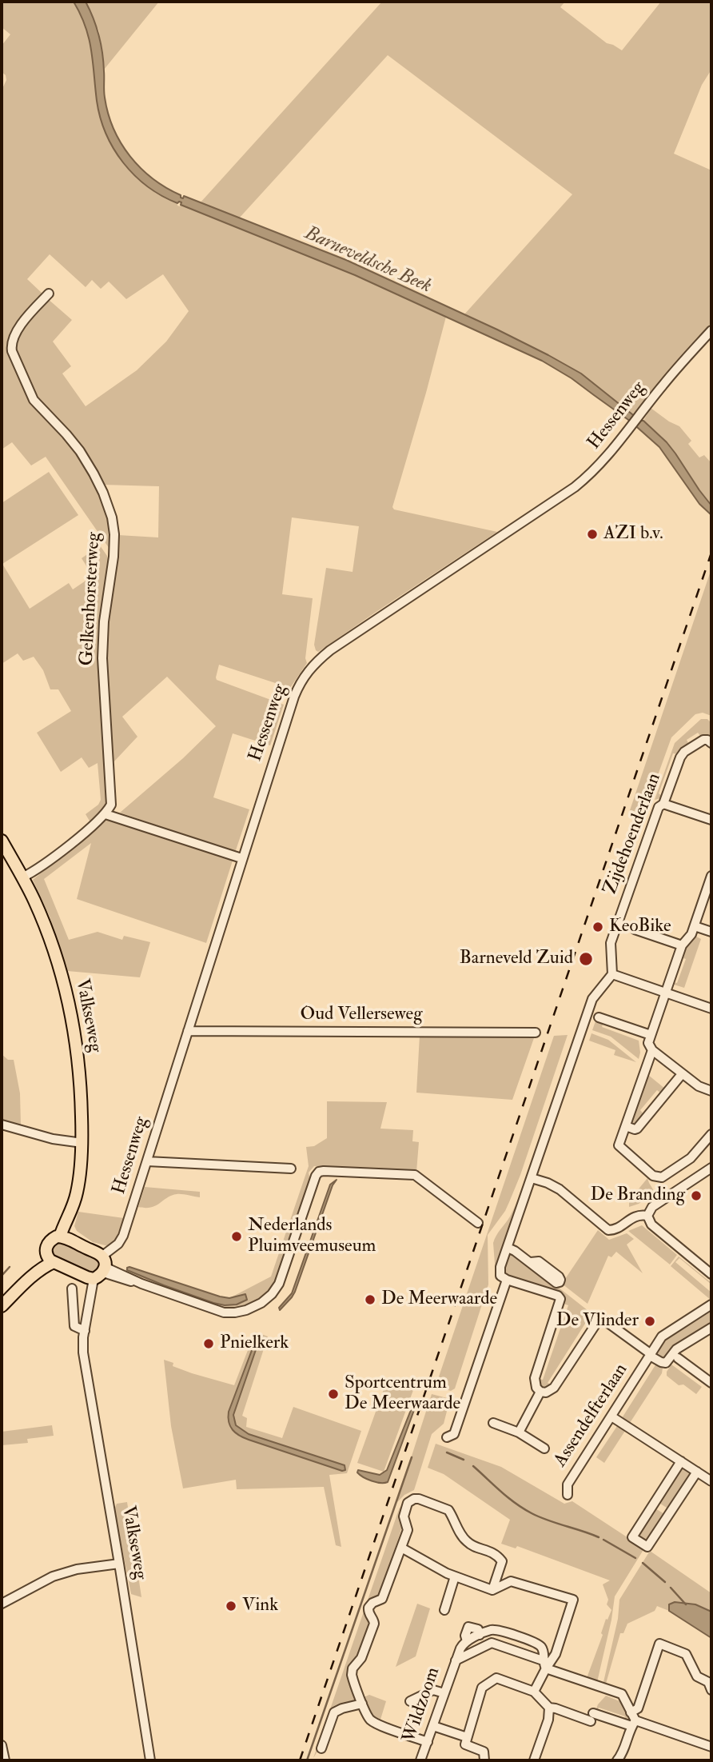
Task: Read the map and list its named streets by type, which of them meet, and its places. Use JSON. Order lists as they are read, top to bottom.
{
  "streets": {
    "main road": ["Valkseweg"],
    "street": [
      "Hessenweg",
      "Gelkenhorsterweg",
      "Zijdehoenderlaan",
      "Oud Vellerseweg",
      "Assendelfterlaan",
      "Wildzoom"
    ]
  },
  "crossings": [
    ["Hessenweg", "Oud Vellerseweg"],
    ["Hessenweg", "Valkseweg"]
  ],
  "water": ["Barneveldsche Beek"],
  "places": [
    "AZI b.v.",
    "KeoBike",
    "Barneveld Zuid",
    "De Branding",
    "Nederlands Pluimveemuseum",
    "De Meerwaarde",
    "De Vlinder",
    "Pnielkerk",
    "Sportcentrum De Meerwaarde",
    "Vink"
  ]
}
